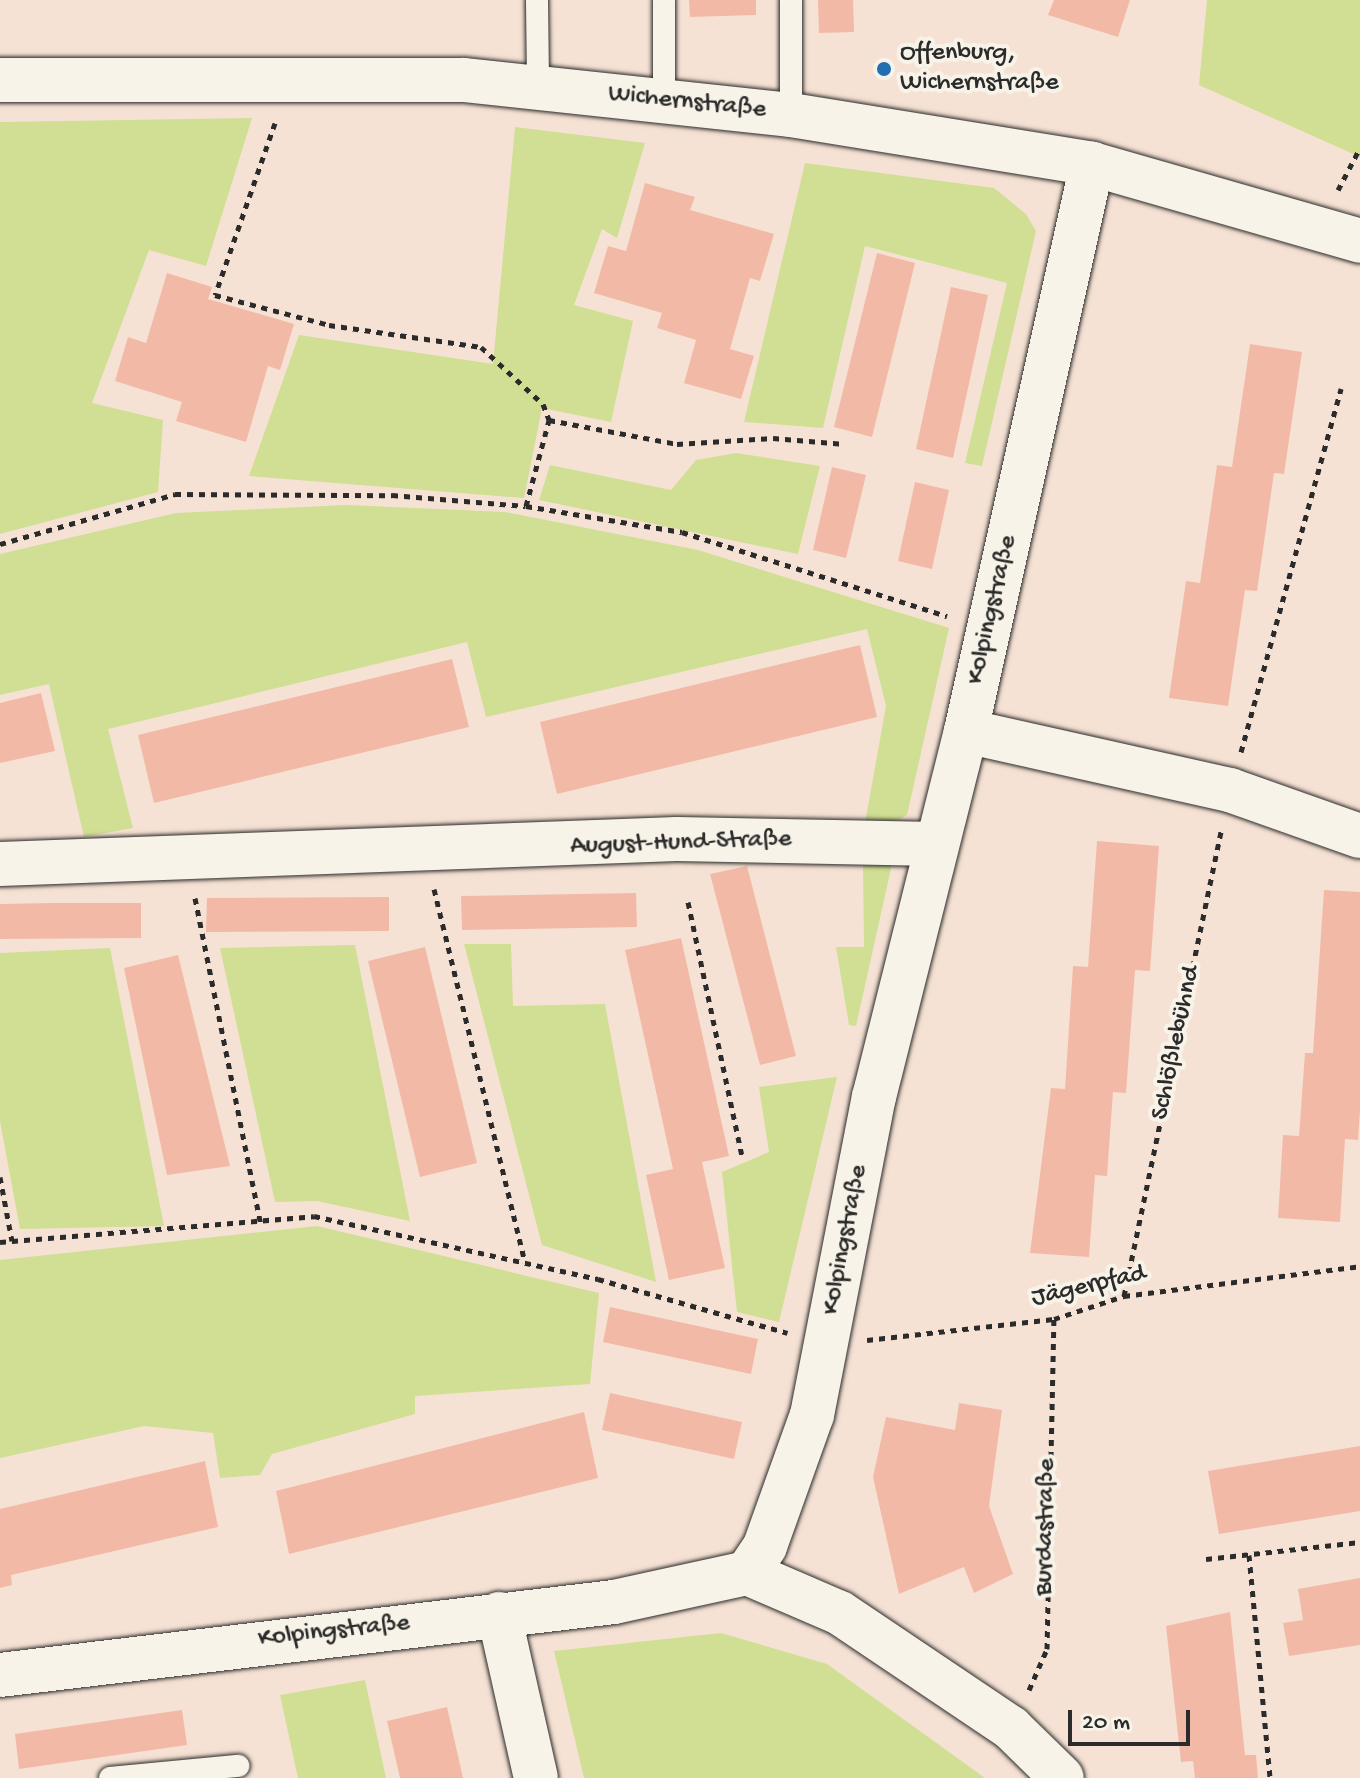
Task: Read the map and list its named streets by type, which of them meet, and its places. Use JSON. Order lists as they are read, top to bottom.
{
  "streets": {
    "street": ["Wichernstraße", "Kolpingstraße", "August-Hund-Straße"],
    "path": ["Schlößlebühnd", "Jägerpfad", "Burdastraße"]
  },
  "crossings": [
    ["Wichernstraße", "Kolpingstraße"],
    ["Kolpingstraße", "August-Hund-Straße"],
    ["Kolpingstraße", "Jägerpfad"],
    ["Schlößlebühnd", "Jägerpfad"],
    ["Jägerpfad", "Burdastraße"]
  ],
  "places": ["Offenburg, Wichernstraße"],
  "scale_bar": "20 m"
}
